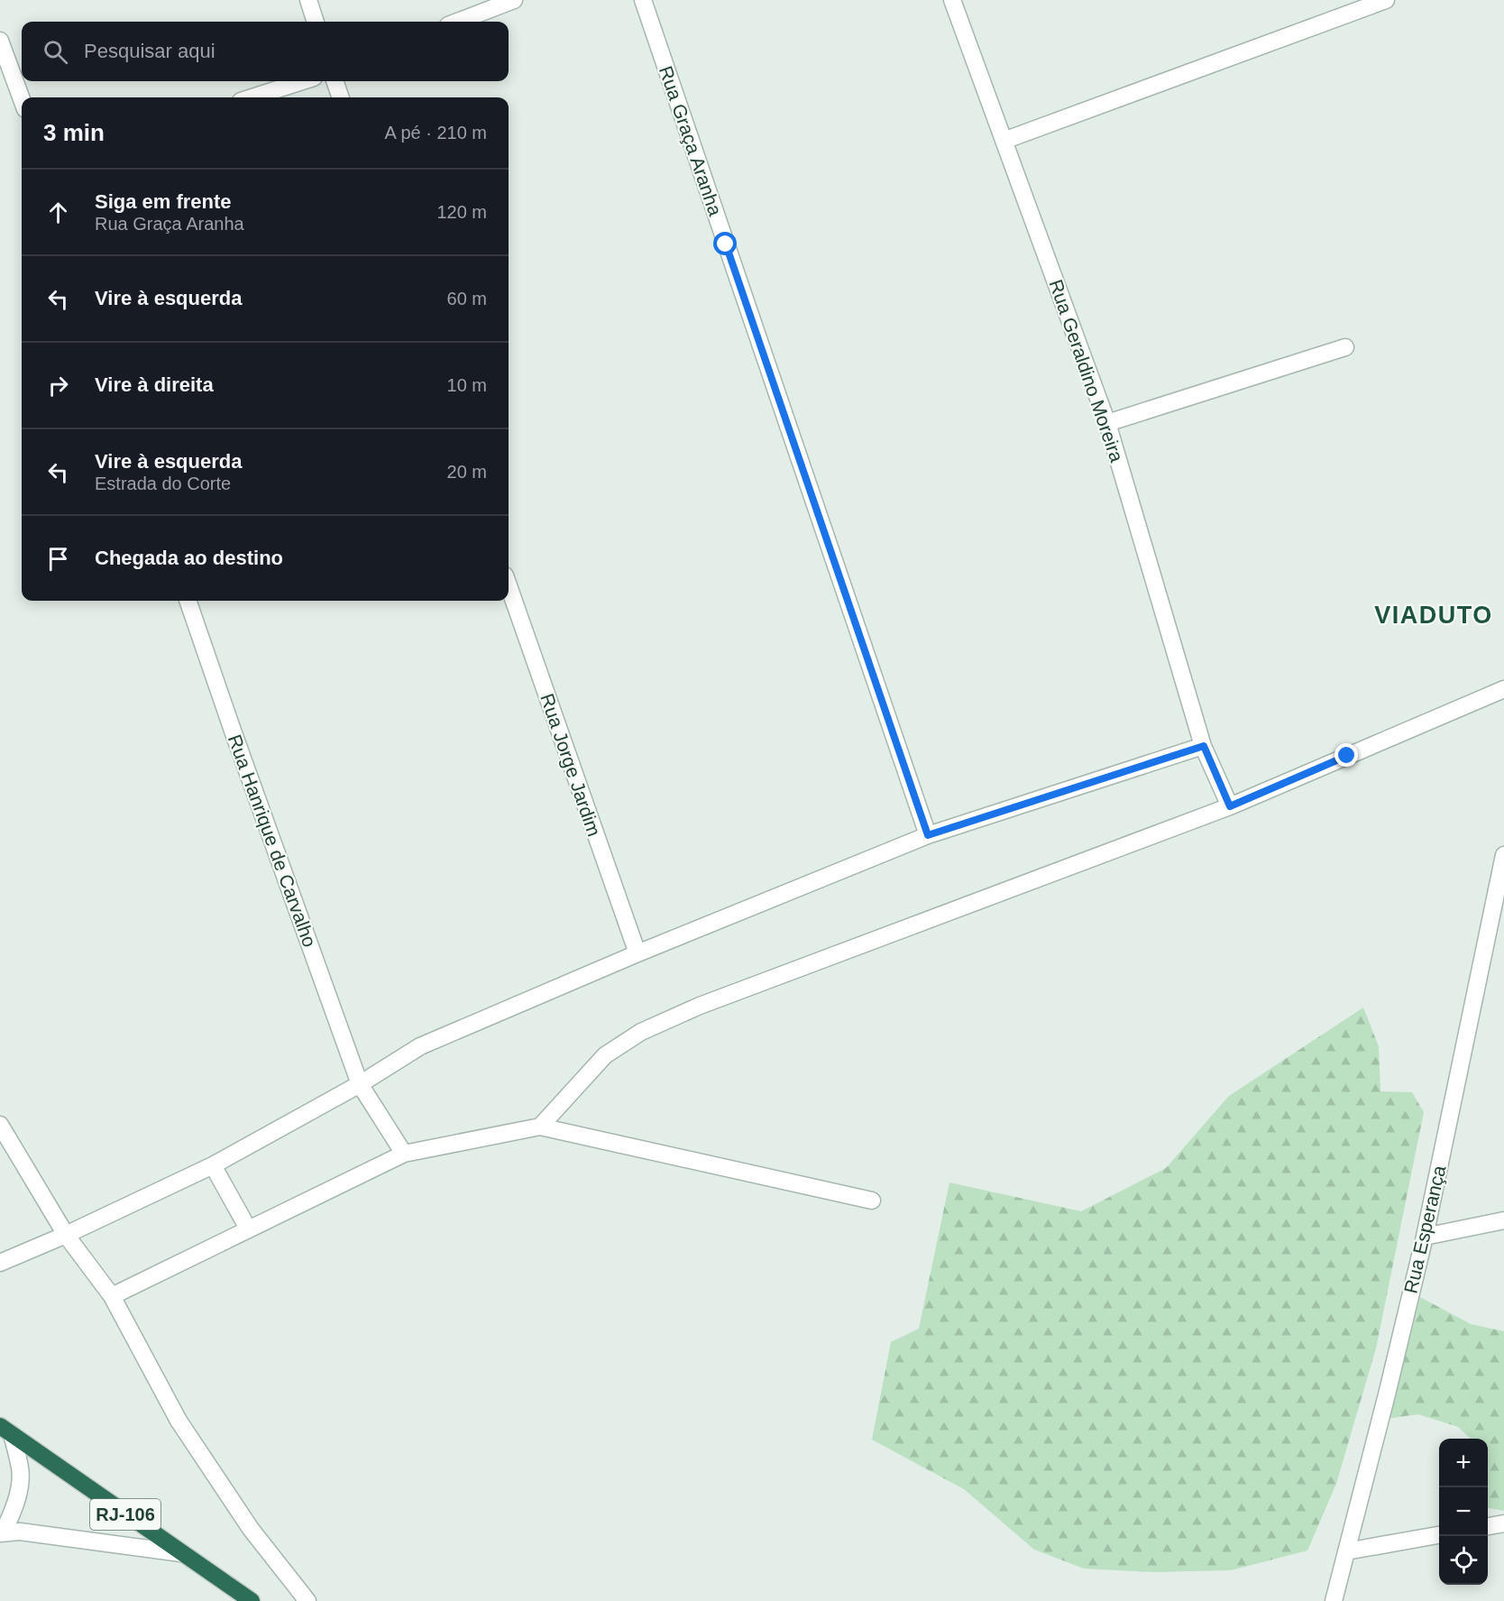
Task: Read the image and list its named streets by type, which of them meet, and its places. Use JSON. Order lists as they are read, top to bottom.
{
  "streets": {
    "highway": ["RJ-106"],
    "street": [
      "Rua Graça Aranha",
      "Rua Geraldino Moreira",
      "Rua Jorge Jardim",
      "Rua Hanrique de Carvalho",
      "Rua Esperança"
    ]
  },
  "districts": ["VIADUTO"],
  "page": {
    "search": "Pesquisar aqui",
    "heading": ["3 min", "A pé · 210 m"],
    "list": [
      ["Siga em frente", "Rua Graça Aranha", "120 m"],
      ["Vire à esquerda", "60 m"],
      ["Vire à direita", "10 m"],
      ["Vire à esquerda", "Estrada do Corte", "20 m"],
      "Chegada ao destino"
    ],
    "map_buttons": ["+", "−"]
  }
}
